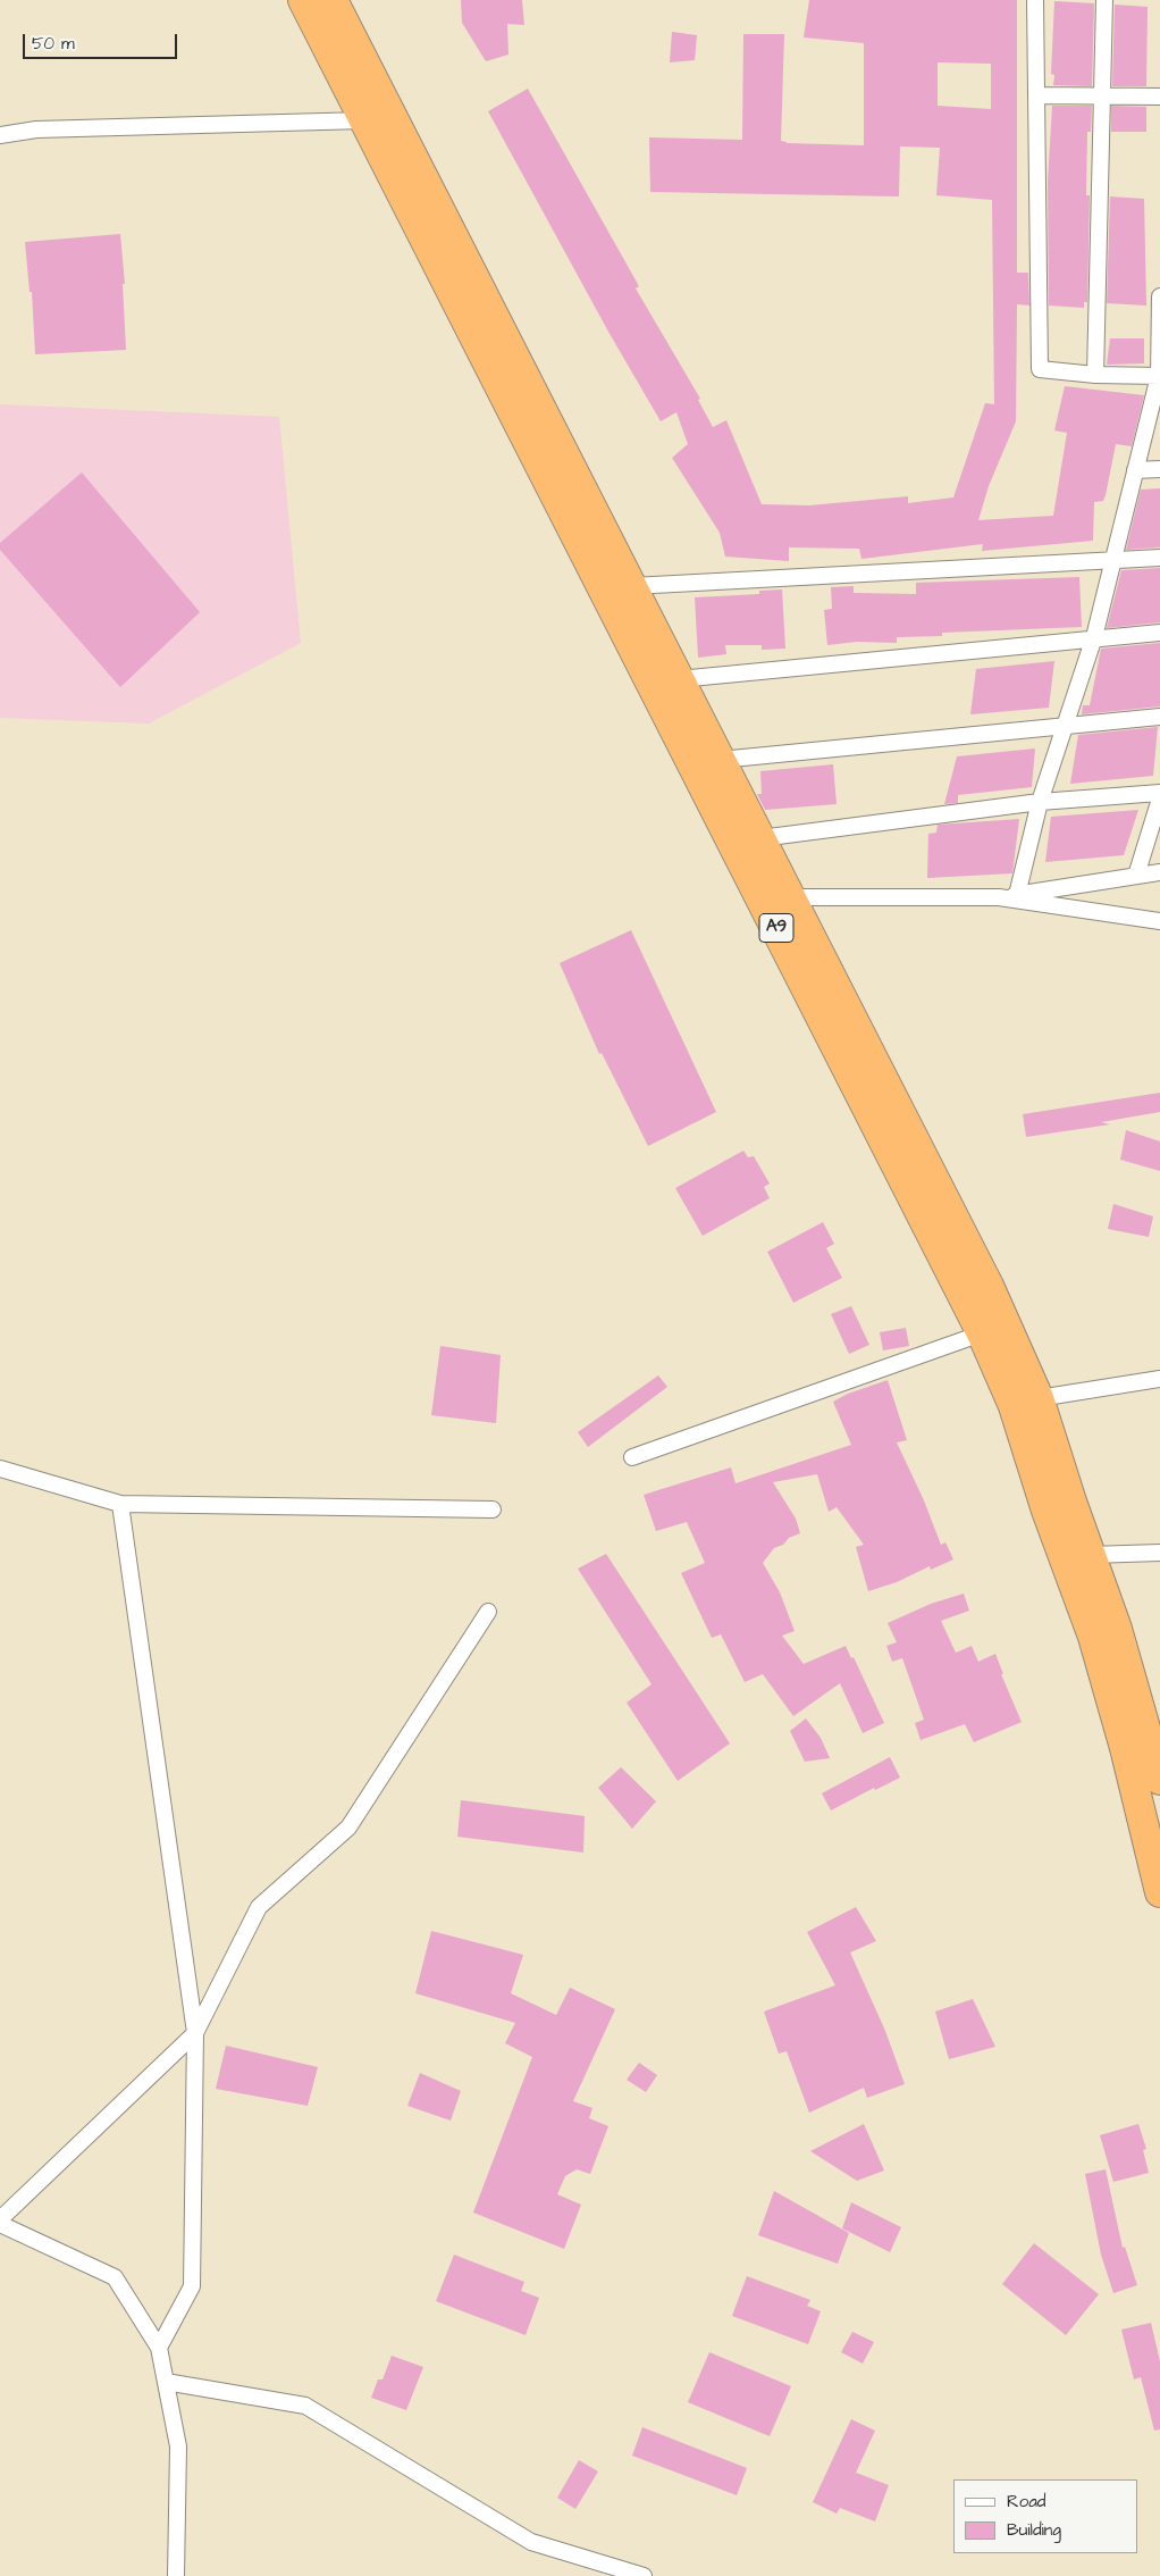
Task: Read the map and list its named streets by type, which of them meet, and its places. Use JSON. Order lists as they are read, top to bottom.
{
  "streets": {
    "highway": ["A9"]
  },
  "legend": ["Road", "Building"],
  "scale_bar": "50 m"
}
